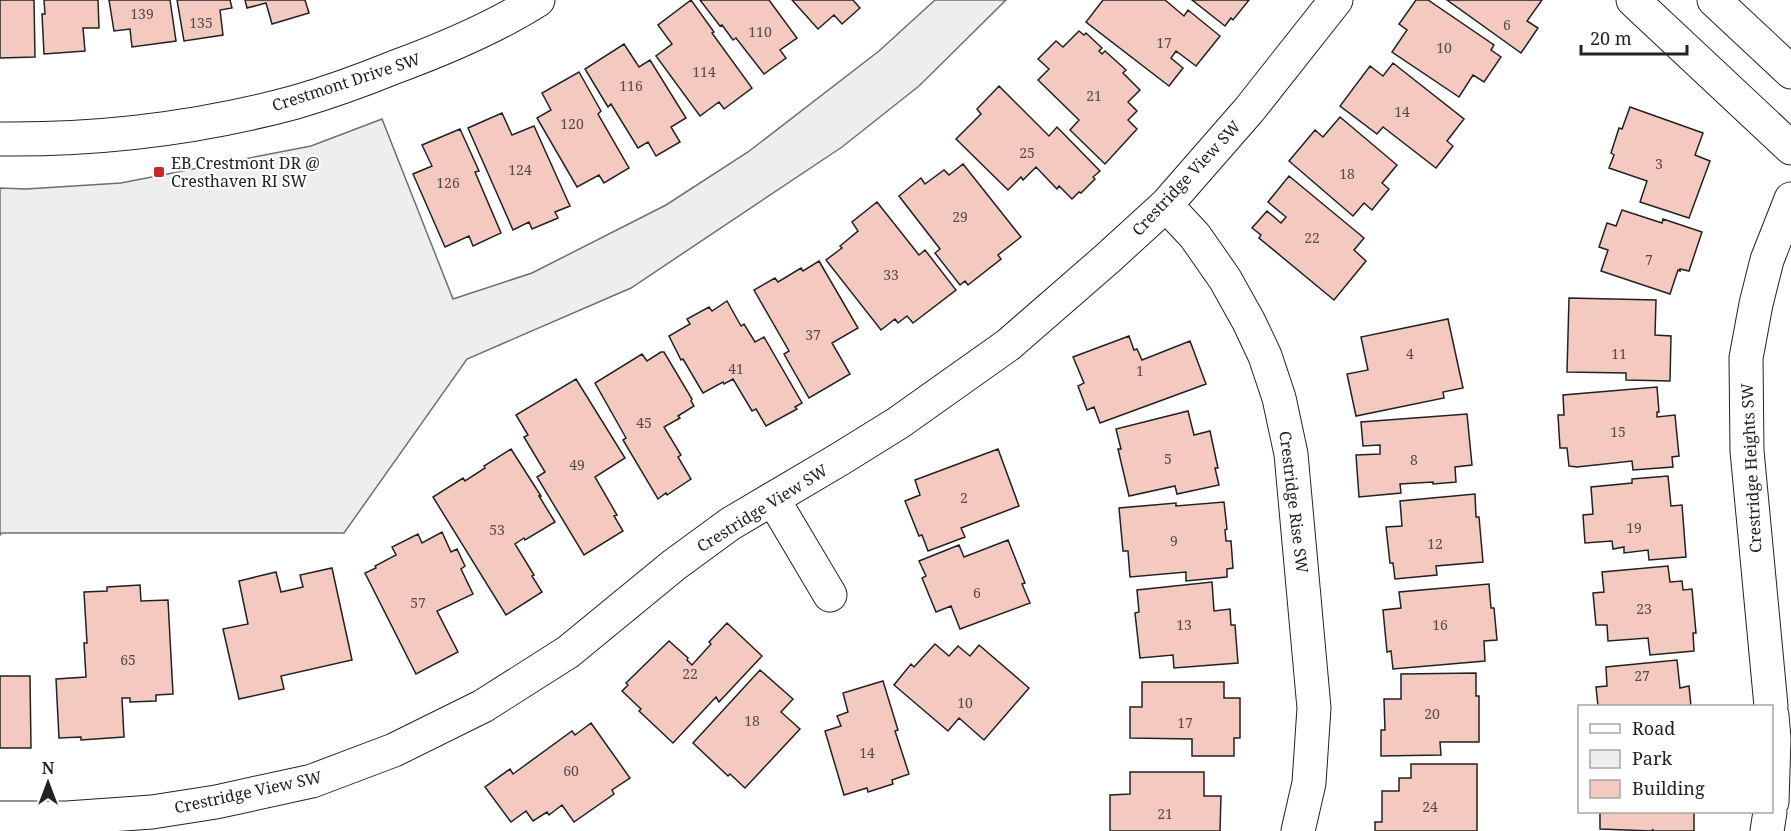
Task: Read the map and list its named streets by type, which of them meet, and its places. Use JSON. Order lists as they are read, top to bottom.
{
  "streets": {
    "street": [
      "Crestmont Drive SW",
      "Crestridge View SW",
      "Crestridge Heights SW",
      "Crestridge Rise SW"
    ]
  },
  "crossings": [
    ["Crestridge View SW", "Crestridge Rise SW"]
  ],
  "places": {
    "transit": ["EB Crestmont DR @ Cresthaven RI SW"]
  },
  "house_numbers": [
    "139",
    "135",
    "6",
    "110",
    "17",
    "10",
    "114",
    "116",
    "21",
    "14",
    "120",
    "25",
    "3",
    "124",
    "18",
    "126",
    "29",
    "22",
    "7",
    "33",
    "37",
    "4",
    "11",
    "41",
    "1",
    "45",
    "15",
    "5",
    "8",
    "49",
    "2",
    "19",
    "53",
    "9",
    "12",
    "6",
    "57",
    "23",
    "13",
    "16",
    "65",
    "22",
    "27",
    "10",
    "20",
    "18",
    "17",
    "14",
    "60",
    "24",
    "21"
  ],
  "legend": ["Road", "Park", "Building"],
  "scale_bar": "20 m",
  "north": "top"
}
